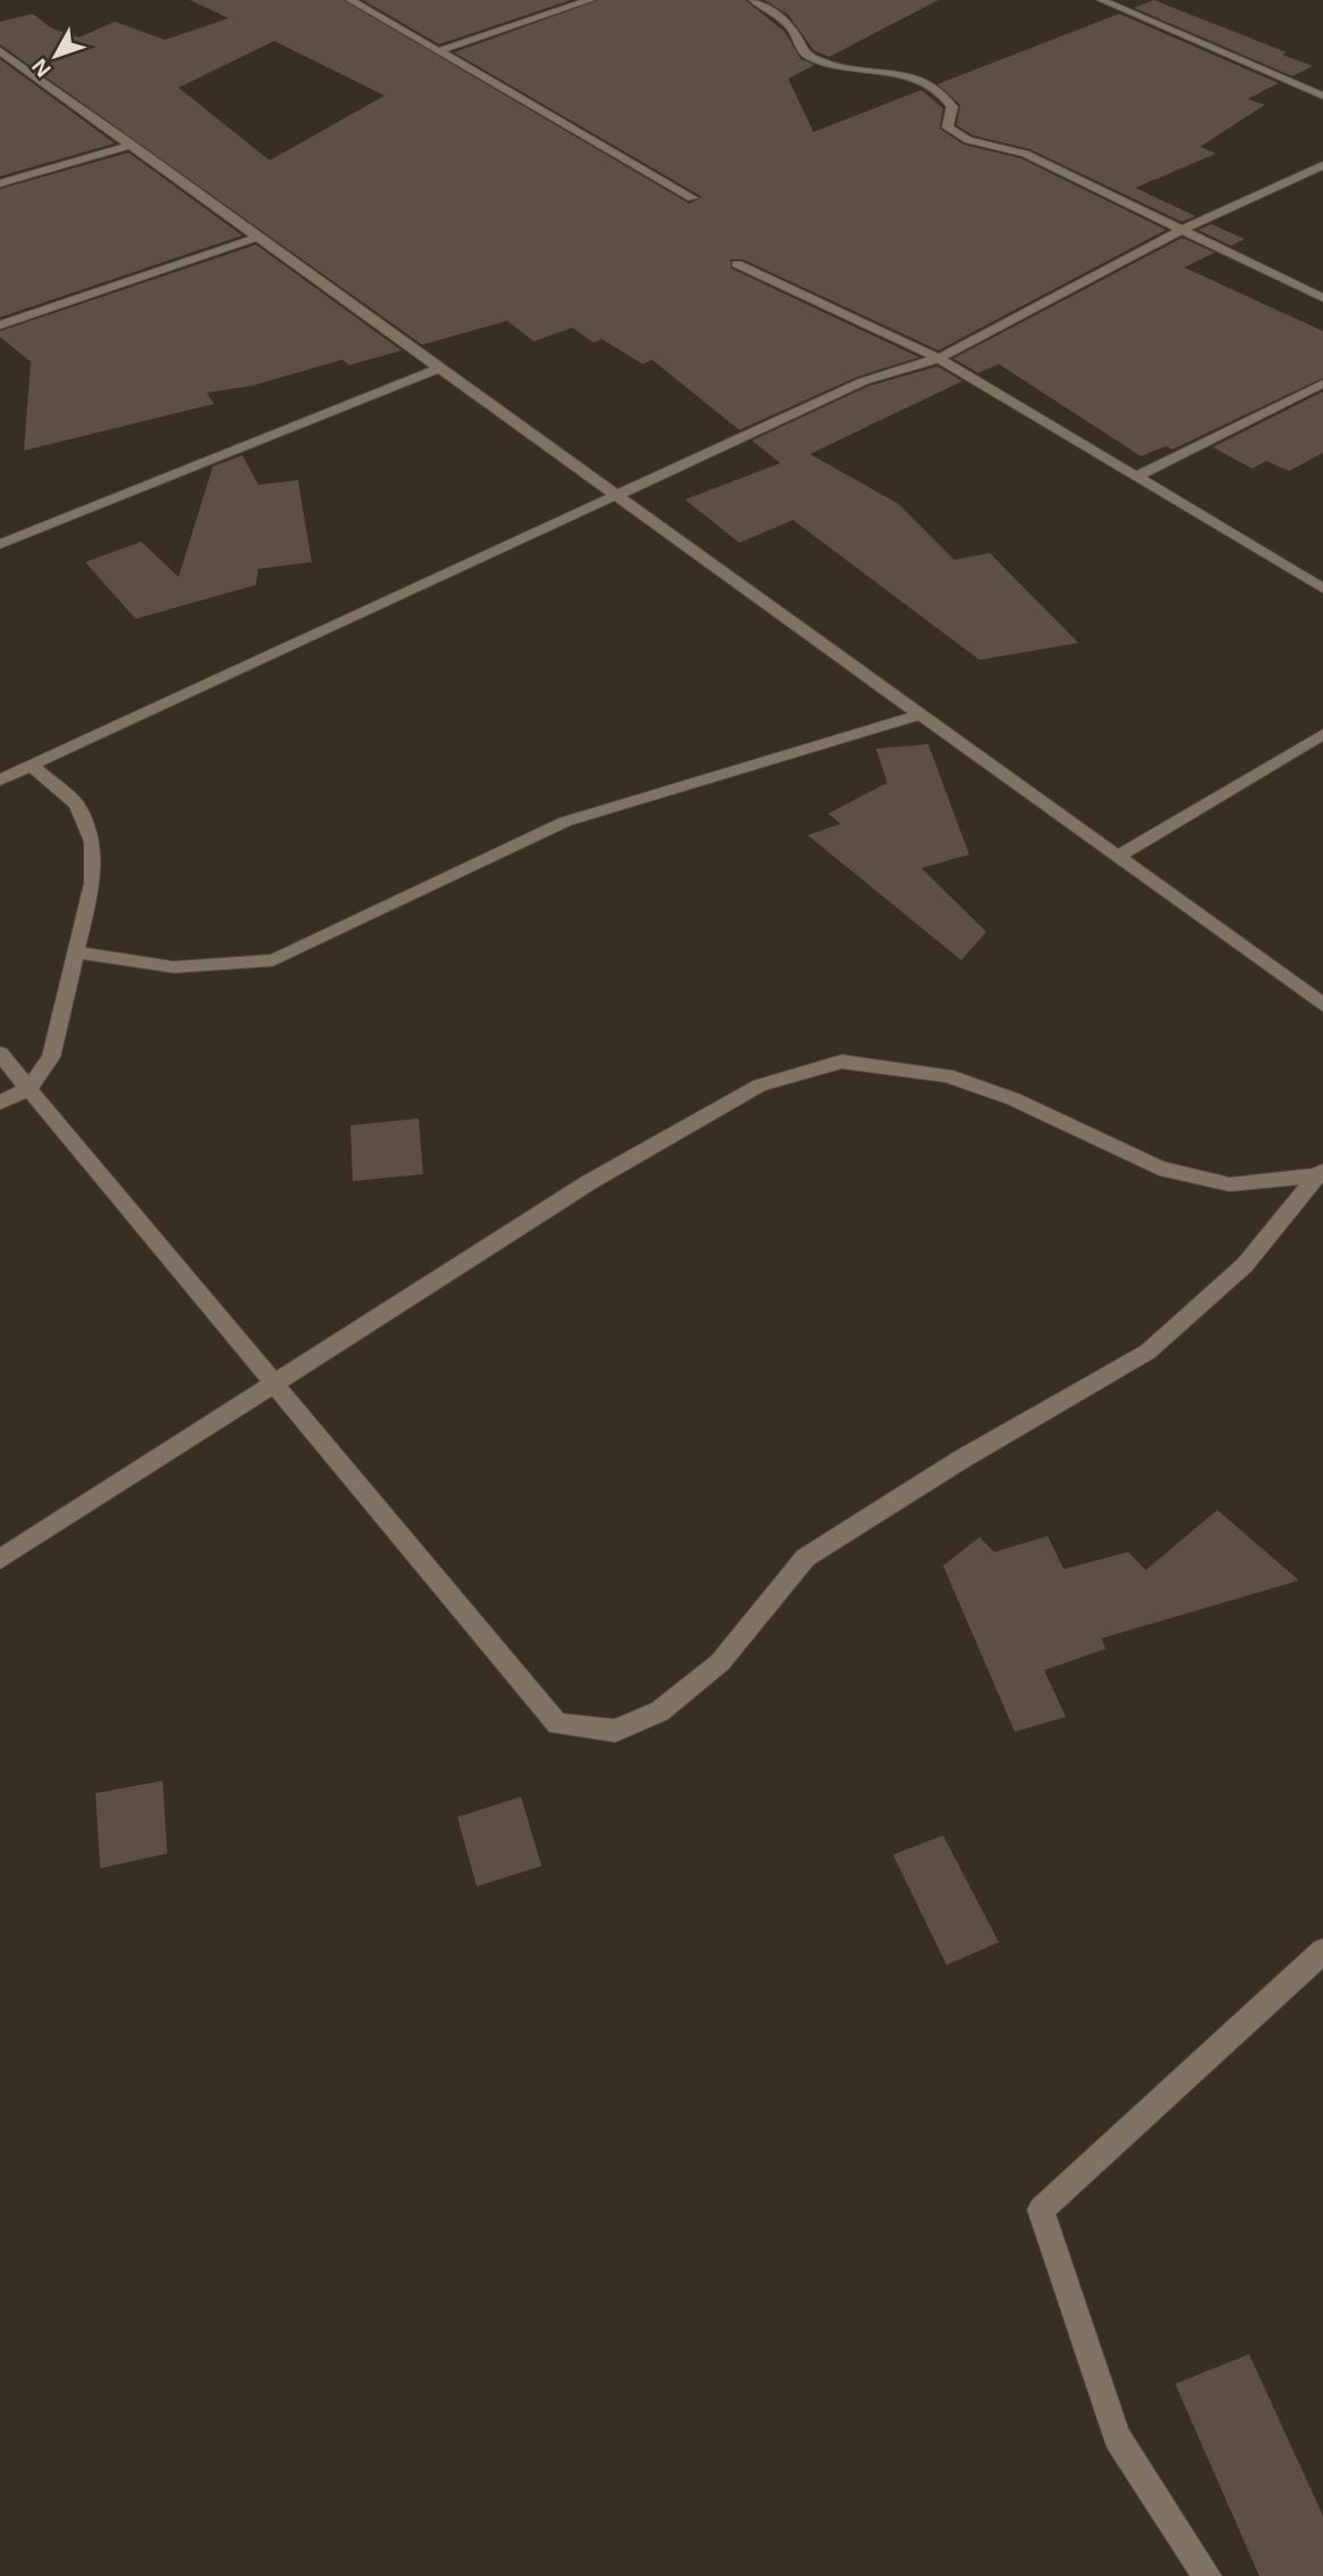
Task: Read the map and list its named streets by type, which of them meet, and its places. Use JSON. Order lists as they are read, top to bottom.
{
  "north": "bottom left"
}
